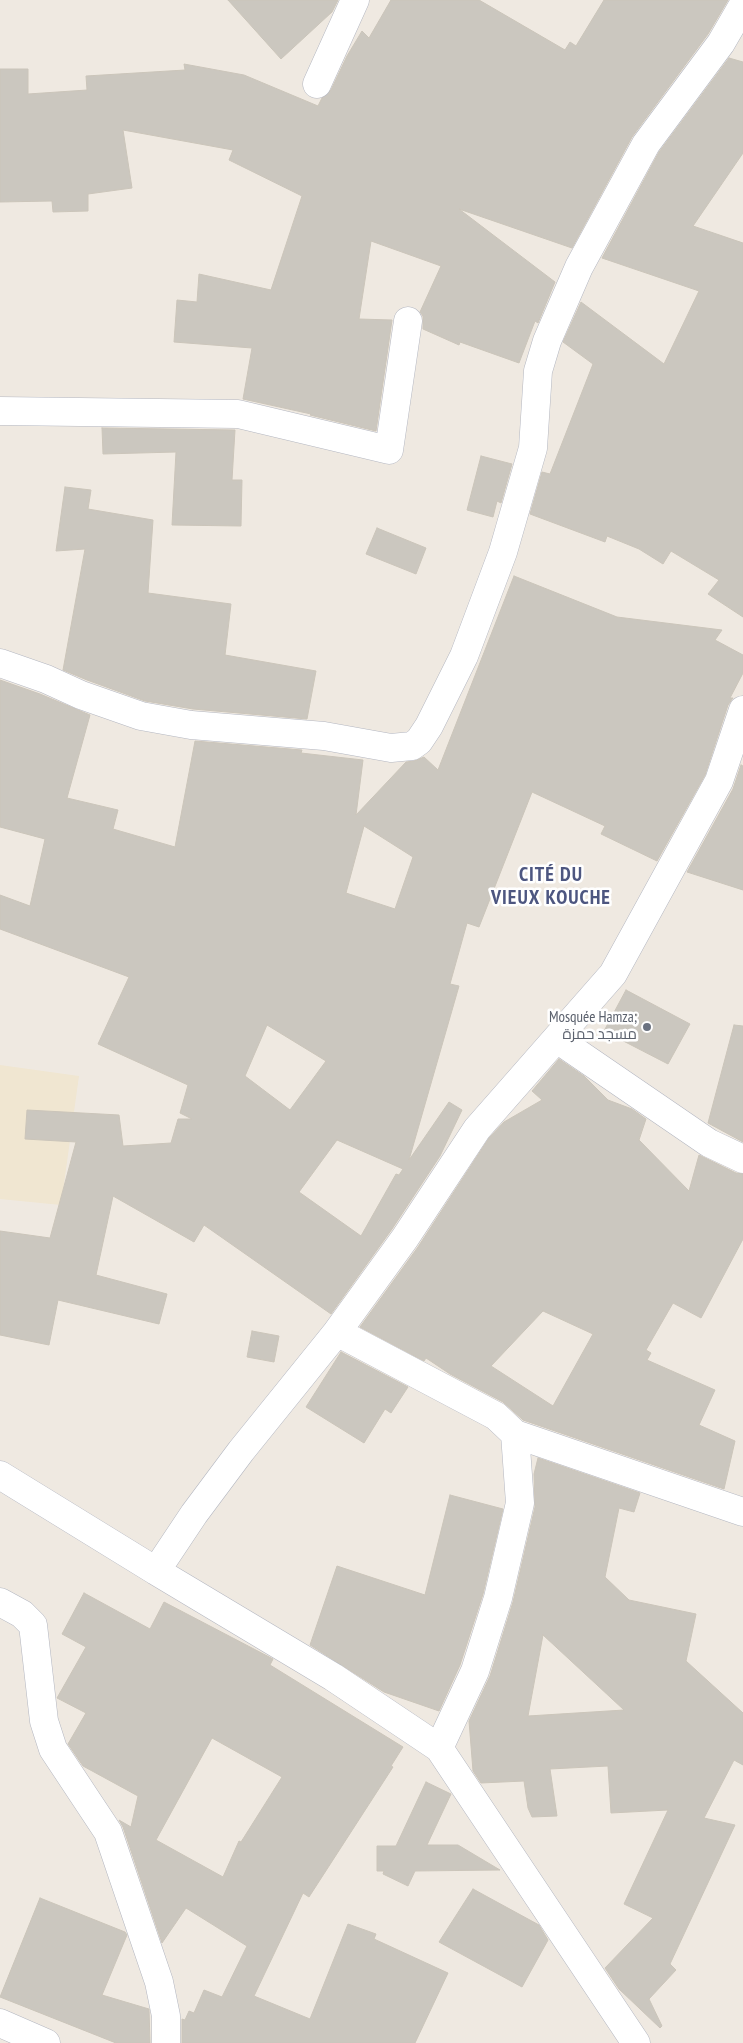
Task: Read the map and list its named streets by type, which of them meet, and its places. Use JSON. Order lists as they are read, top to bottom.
{
  "districts": ["CITÉ DU VIEUX KOUCHE"],
  "places": ["Mosquée Hamza; مسجد حمزة"]
}
